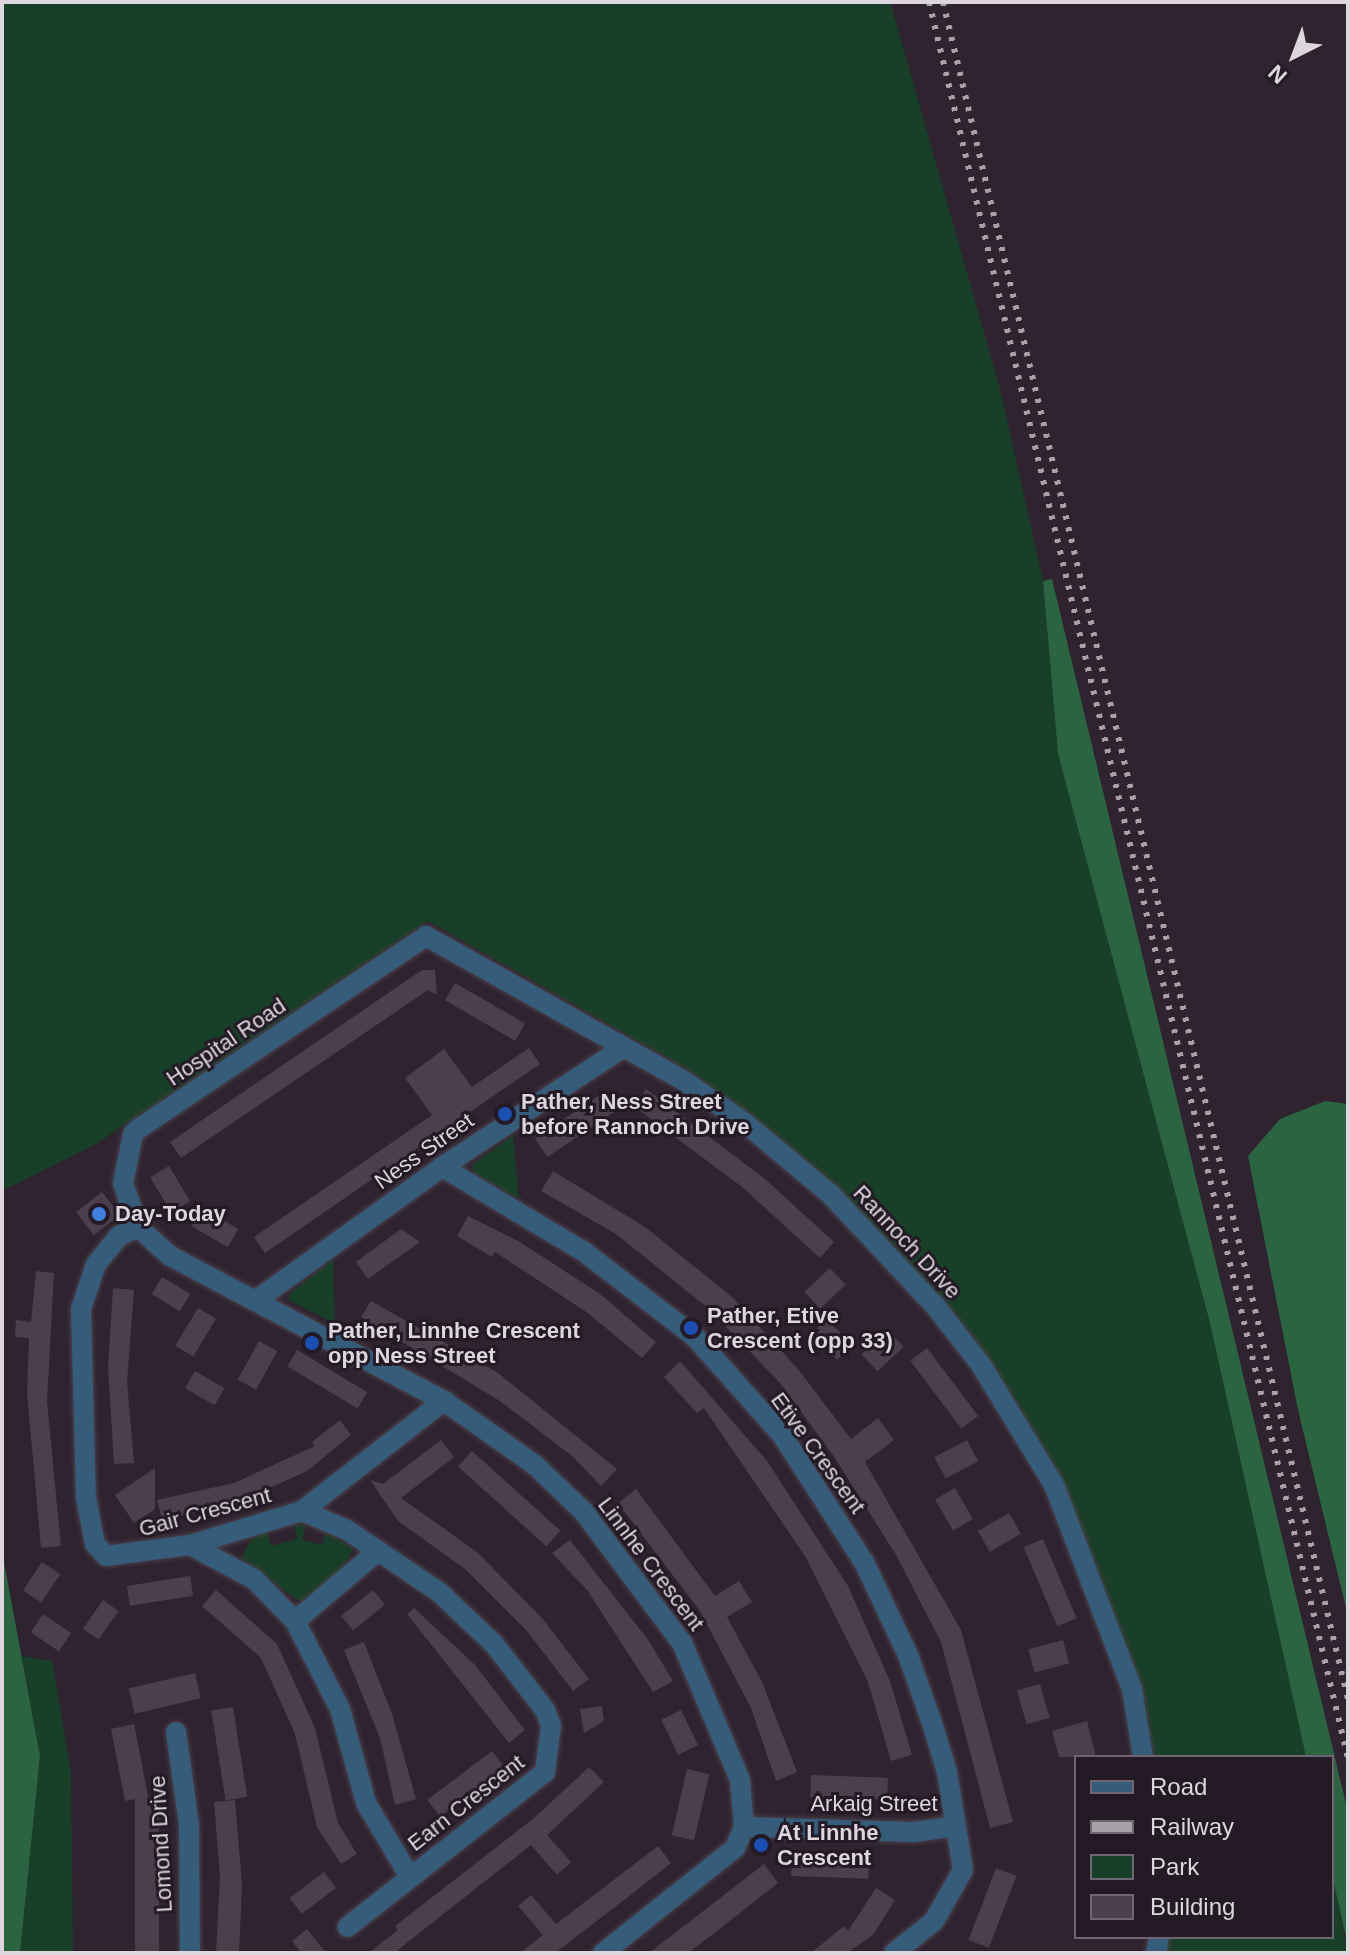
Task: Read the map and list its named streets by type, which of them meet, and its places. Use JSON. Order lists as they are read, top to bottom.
{
  "streets": {
    "street": [
      "Hospital Road",
      "Ness Street",
      "Rannoch Drive",
      "Etive Crescent",
      "Gair Crescent",
      "Linnhe Crescent",
      "Earn Crescent",
      "Arkaig Street",
      "Lomond Drive"
    ]
  },
  "crossings": [
    ["Hospital Road", "Rannoch Drive"],
    ["Hospital Road", "Gair Crescent"],
    ["Hospital Road", "Linnhe Crescent"],
    ["Ness Street", "Rannoch Drive"],
    ["Ness Street", "Etive Crescent"],
    ["Ness Street", "Linnhe Crescent"],
    ["Etive Crescent", "Arkaig Street"],
    ["Gair Crescent", "Linnhe Crescent"],
    ["Gair Crescent", "Earn Crescent"],
    ["Linnhe Crescent", "Arkaig Street"]
  ],
  "places": [
    "Pather, Ness Street before Rannoch Drive",
    "Day-Today",
    "Pather, Etive Crescent (opp 33)",
    "Pather, Linnhe Crescent opp Ness Street",
    "At Linnhe Crescent"
  ],
  "legend": [
    "Road",
    "Railway",
    "Park",
    "Building"
  ],
  "north": "bottom left"
}
